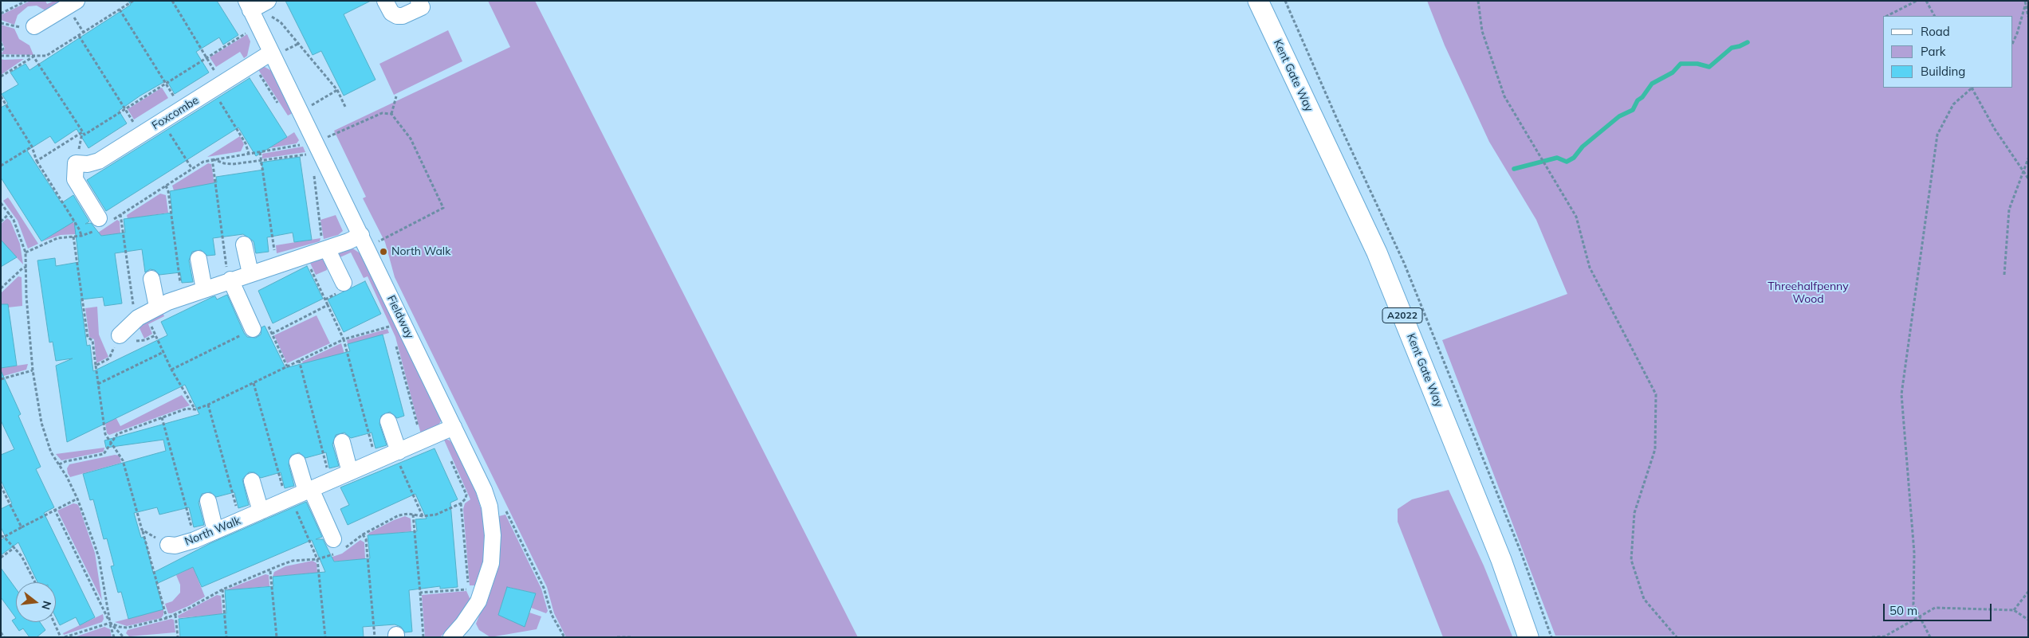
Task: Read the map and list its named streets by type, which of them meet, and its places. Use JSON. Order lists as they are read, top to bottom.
{
  "streets": {
    "main road": ["Kent Gate Way", "A2022"],
    "street": ["Foxcombe", "Fieldway", "North Walk"]
  },
  "crossings": [
    ["Foxcombe", "Fieldway"],
    ["Fieldway", "North Walk"]
  ],
  "parks": ["Threehalfpenny Wood"],
  "places": ["North Walk"],
  "legend": ["Road", "Park", "Building"],
  "scale_bar": "50 m",
  "north": "right"
}
